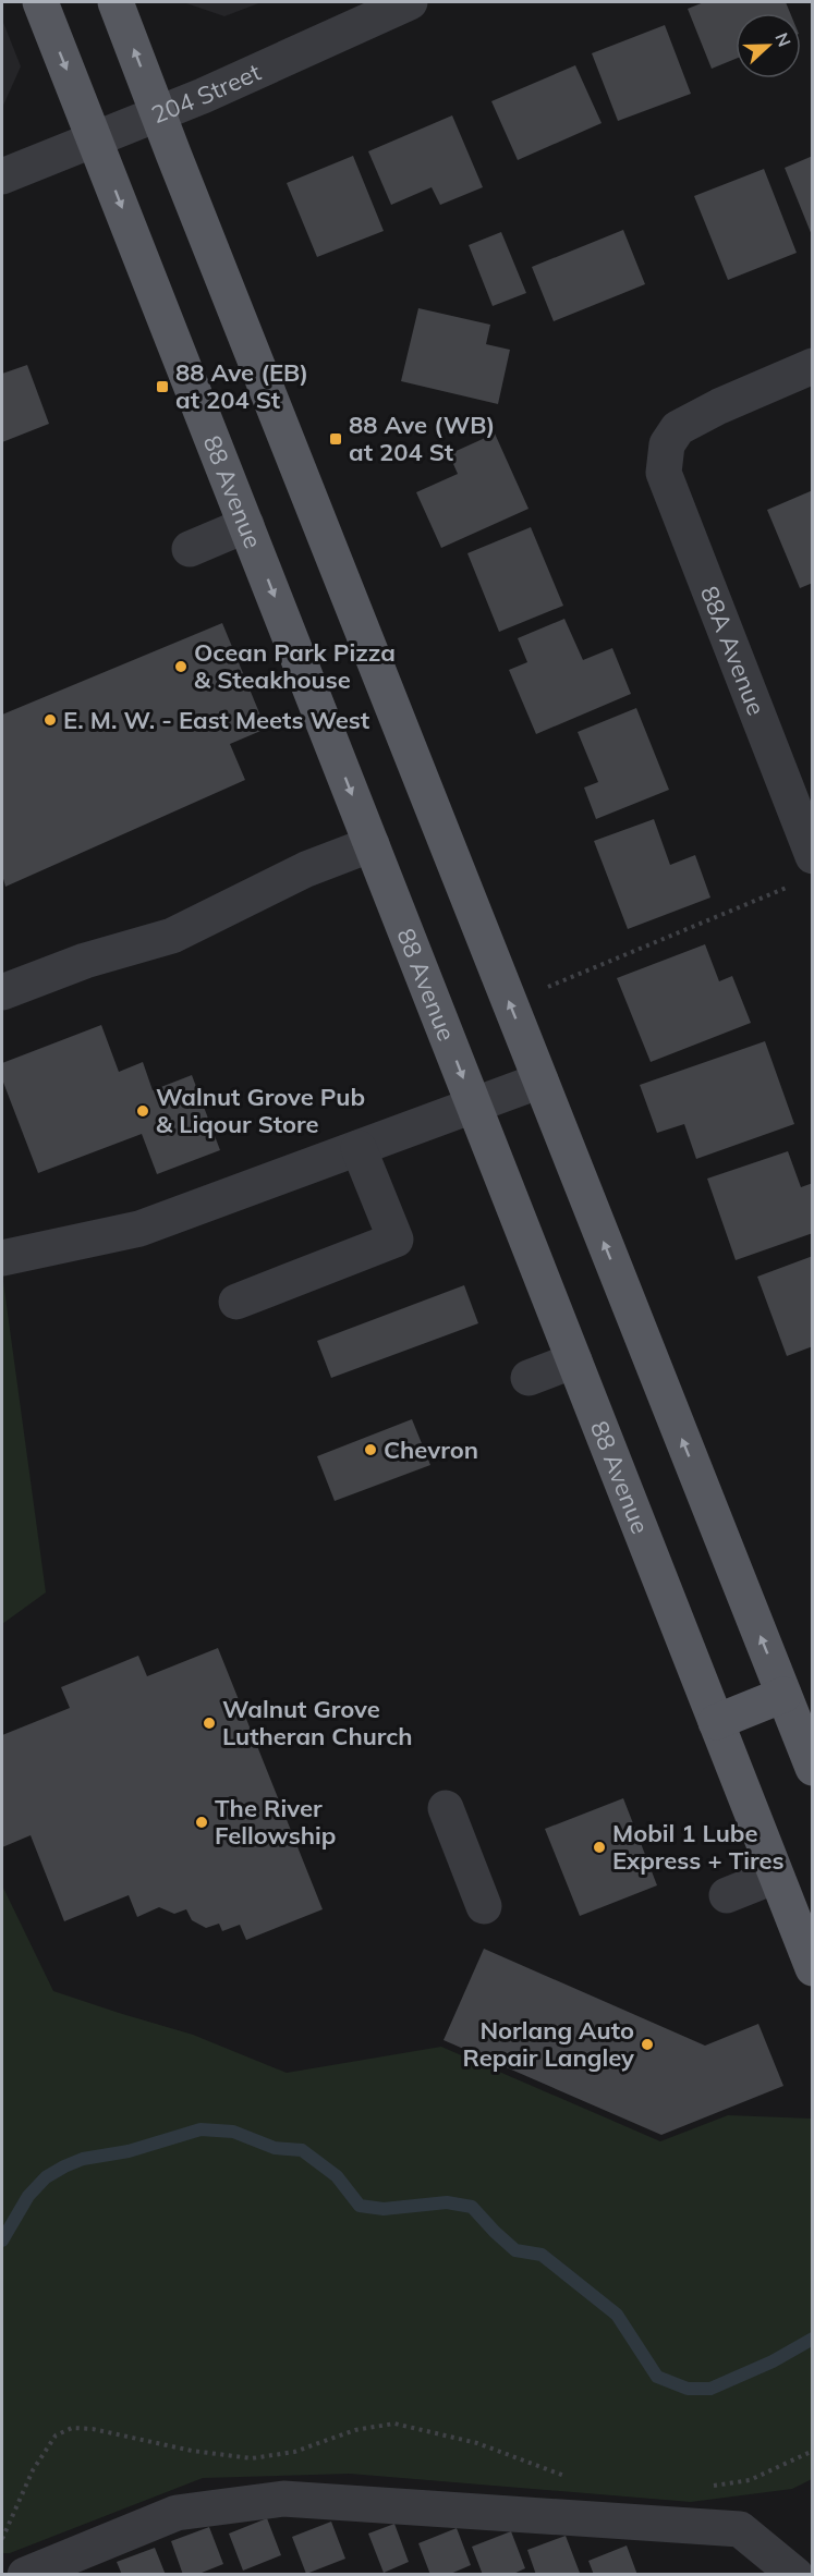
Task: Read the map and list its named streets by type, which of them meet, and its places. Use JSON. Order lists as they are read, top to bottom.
{
  "streets": {
    "main road": ["88 Avenue"],
    "street": ["204 Street", "88A Avenue"]
  },
  "crossings": [
    ["204 Street", "88 Avenue"]
  ],
  "places": {
    "transit": ["88 Ave (EB) at 204 St", "88 Ave (WB) at 204 St"],
    "other": [
      "Ocean Park Pizza & Steakhouse",
      "E. M. W. - East Meets West",
      "Walnut Grove Pub & Liqour Store",
      "Chevron",
      "Walnut Grove Lutheran Church",
      "The River Fellowship",
      "Mobil 1 Lube Express + Tires",
      "Norlang Auto Repair Langley"
    ]
  },
  "north": "right"
}
